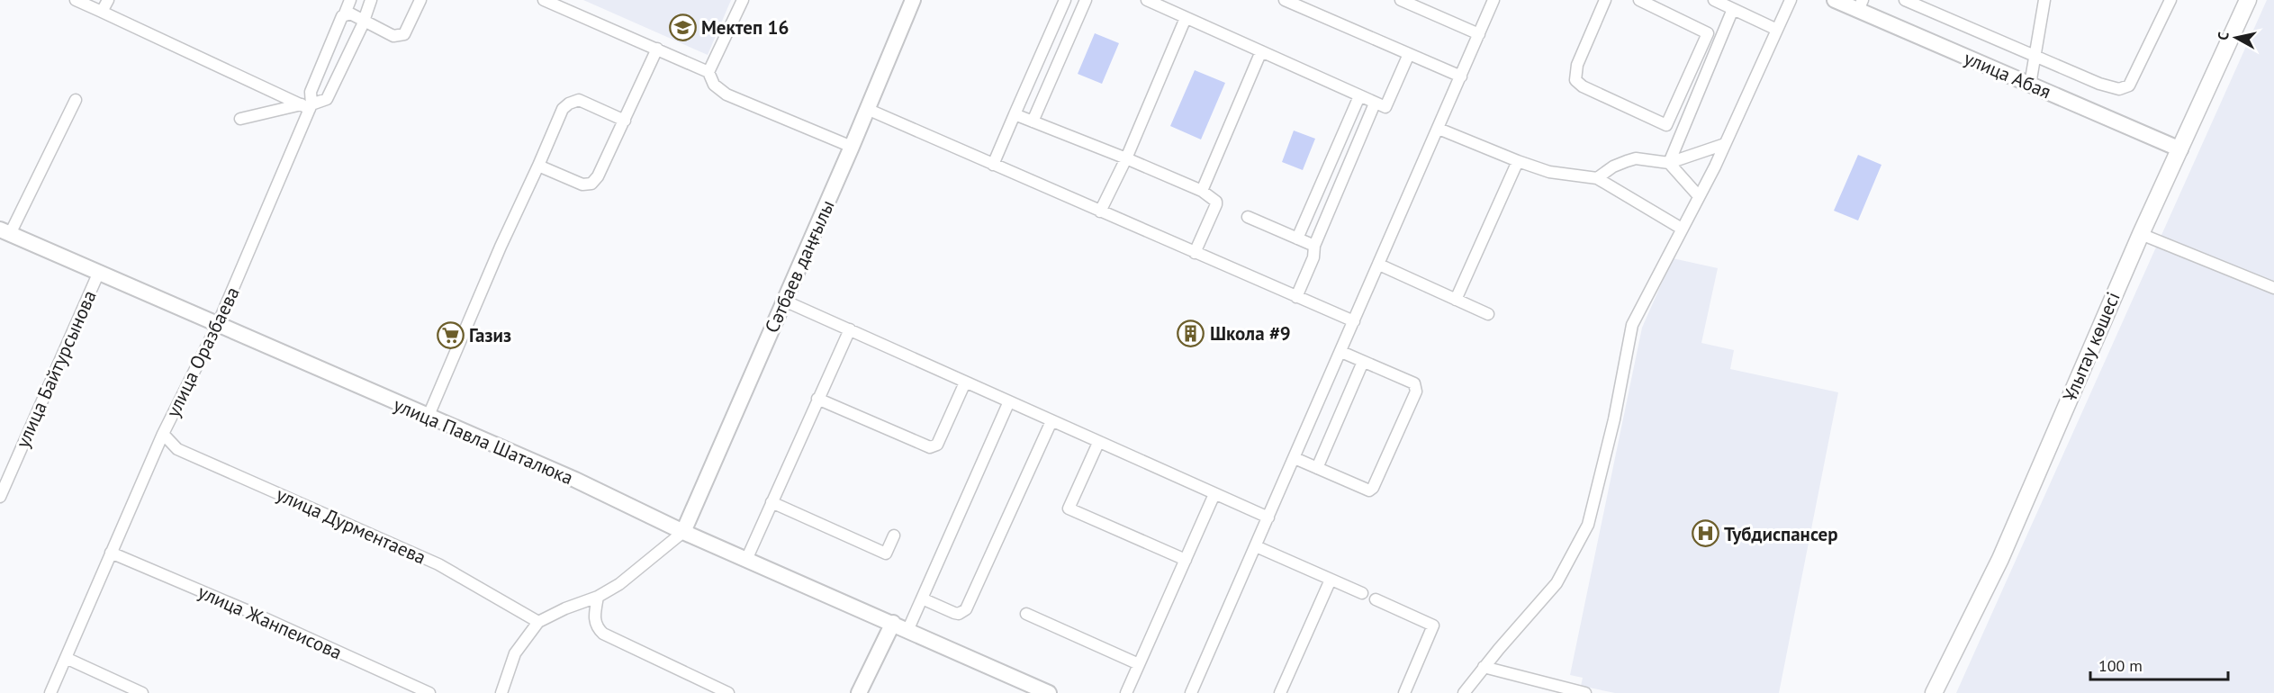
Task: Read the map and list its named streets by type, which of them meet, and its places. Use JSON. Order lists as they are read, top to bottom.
{
  "streets": {
    "main road": ["Ұлытау көшесі"],
    "street": [
      "улица Абая",
      "Сәтбаев даңғылы",
      "улица Оразбаева",
      "улица Байтурсынова",
      "улица Павла Шаталюка",
      "улица Дурментаева",
      "улица Жанпеисова"
    ]
  },
  "crossings": [
    ["улица Абая", "Ұлытау көшесі"],
    ["Сәтбаев даңғылы", "улица Павла Шаталюка"],
    ["улица Оразбаева", "улица Павла Шаталюка"],
    ["улица Оразбаева", "улица Дурментаева"],
    ["улица Оразбаева", "улица Жанпеисова"],
    ["улица Байтурсынова", "улица Павла Шаталюка"]
  ],
  "places": {
    "school or university": ["Мектеп 16"],
    "building": ["Школа #9"],
    "supermarket": ["Газиз"],
    "hospital": ["Тубдиспансер"]
  },
  "scale_bar": "100 m",
  "north": "left"
}
